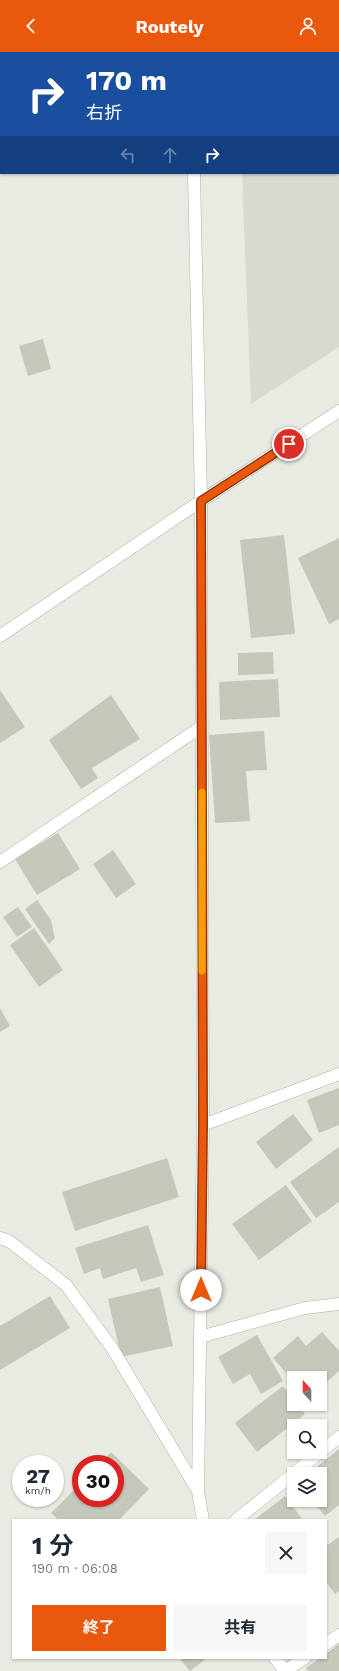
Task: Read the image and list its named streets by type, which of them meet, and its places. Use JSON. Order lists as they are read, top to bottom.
{
  "north": "top",
  "page": {
    "header": "Routely",
    "turn": ["170 m", "右折"],
    "speed": "27 km/h",
    "limit": "30",
    "heading": ["1 分", "190 m · 06:08"],
    "buttons": ["終了", "共有"]
  }
}
